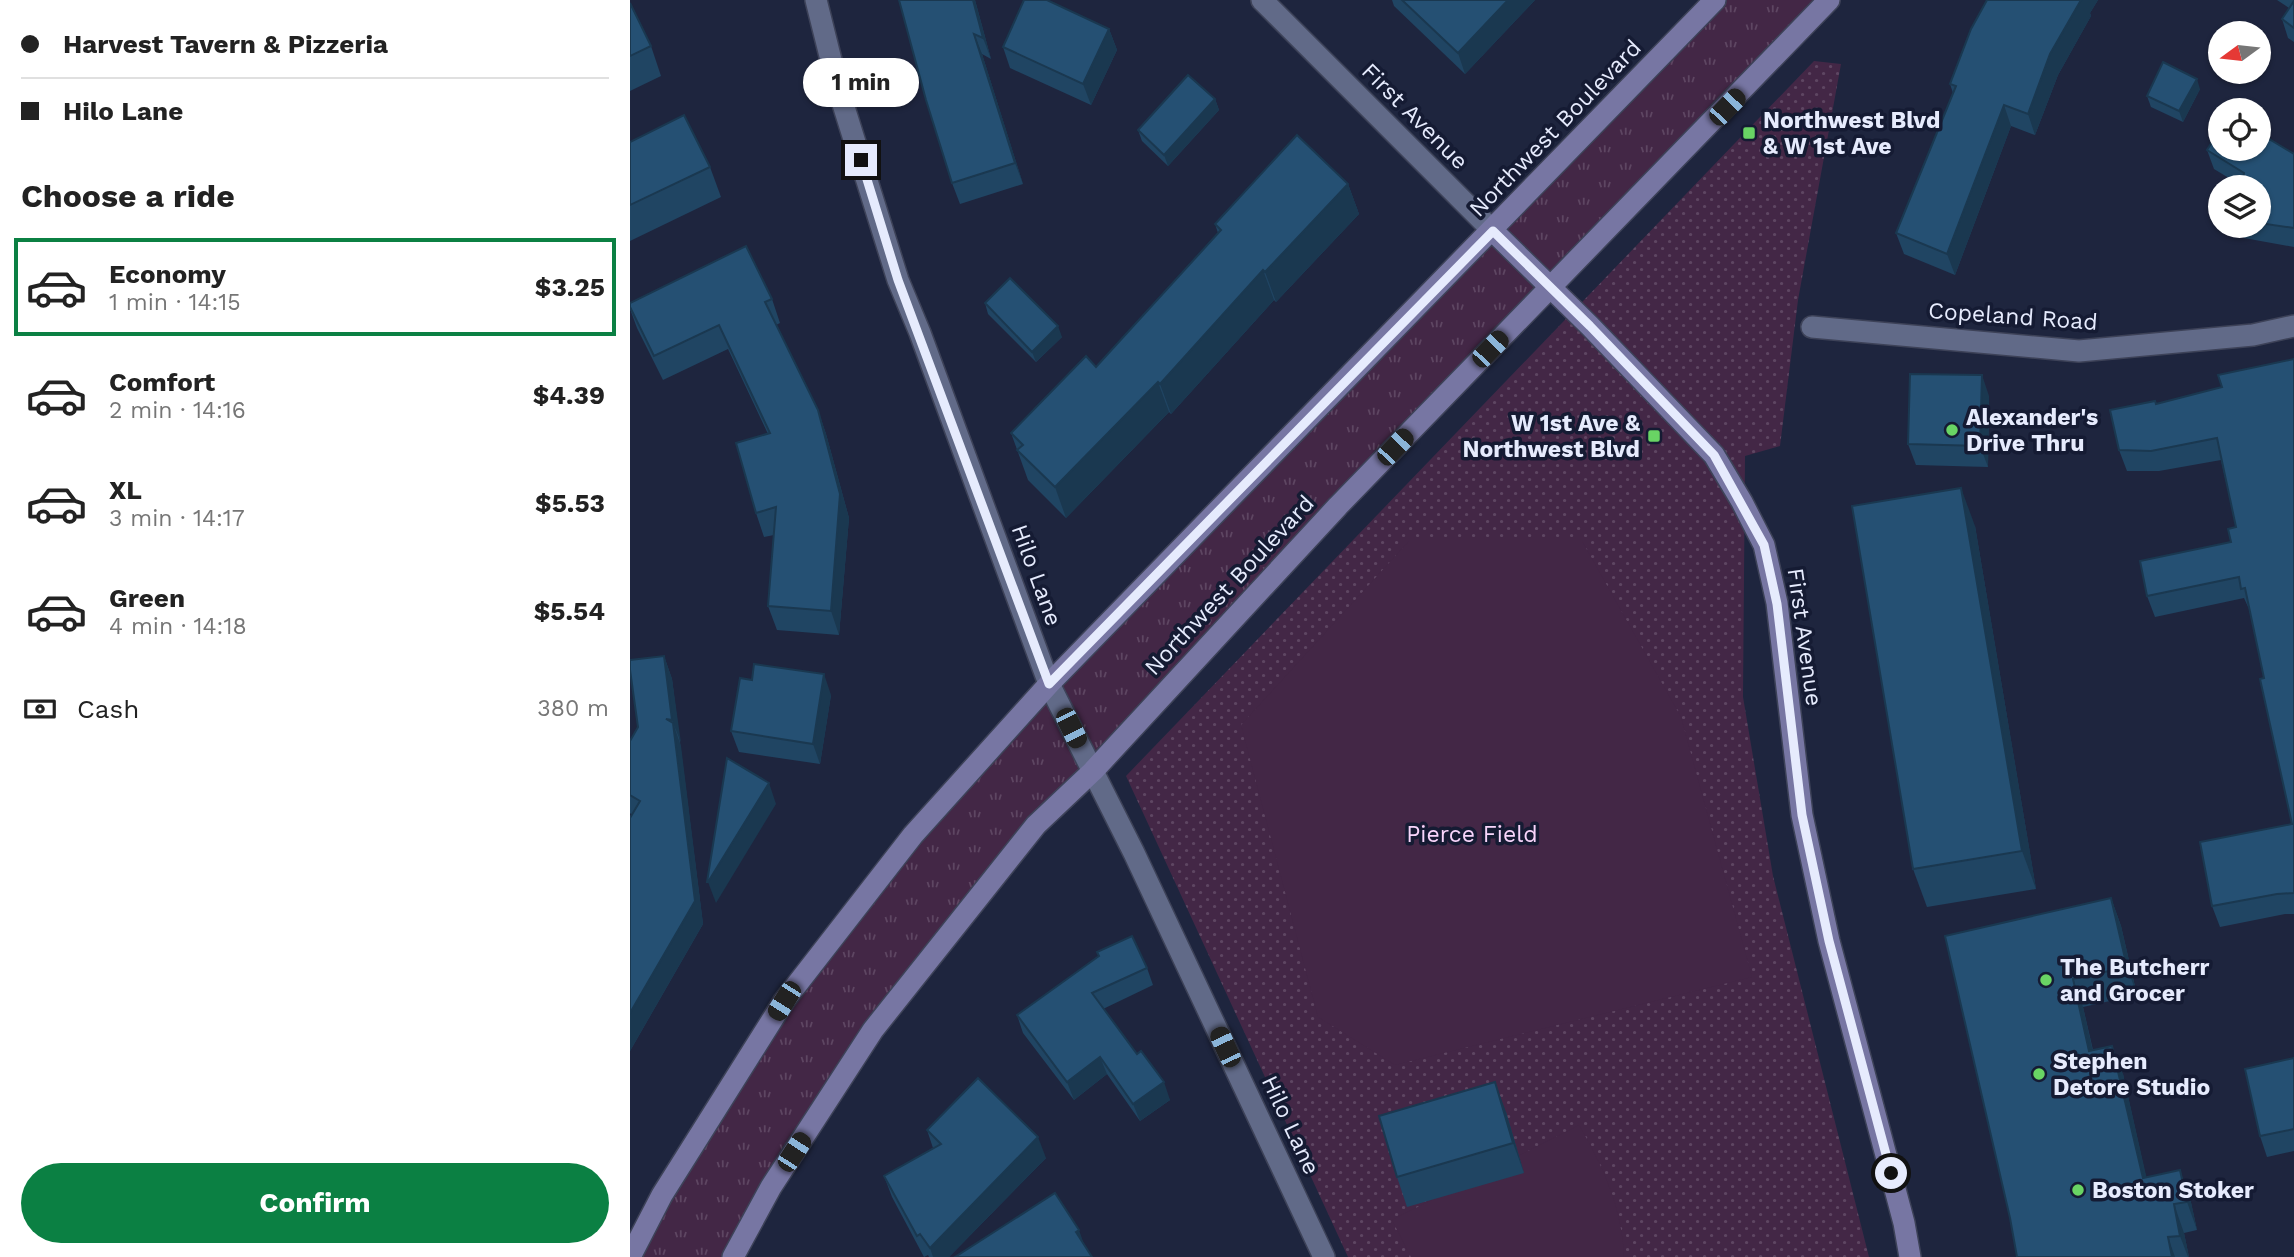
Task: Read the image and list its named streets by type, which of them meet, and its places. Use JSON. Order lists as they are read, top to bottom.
{
  "streets": {
    "main road": ["First Avenue", "Northwest Boulevard"],
    "street": ["Copeland Road", "Hilo Lane"]
  },
  "crossings": [
    ["First Avenue", "Northwest Boulevard"],
    ["Northwest Boulevard", "Hilo Lane"]
  ],
  "parks": ["Pierce Field"],
  "places": {
    "transit": ["Northwest Blvd & W 1st Ave", "W 1st Ave & Northwest Blvd"],
    "other": [
      "Alexander's Drive Thru",
      "The Butcherr and Grocer",
      "Stephen Detore Studio",
      "Boston Stoker"
    ]
  },
  "north": "left",
  "page": {
    "banner": ["Harvest Tavern & Pizzeria", "Hilo Lane"],
    "bubble": "1 min",
    "heading": "Choose a ride",
    "list": [
      {
        "name": "Economy",
        "note": "1 min · 14:15",
        "value": "$3.25"
      },
      {
        "name": "Comfort",
        "note": "2 min · 14:16",
        "value": "$4.39"
      },
      {
        "name": "XL",
        "note": "3 min · 14:17",
        "value": "$5.53"
      },
      {
        "name": "Green",
        "note": "4 min · 14:18",
        "value": "$5.54"
      }
    ],
    "pay": ["Cash", "380 m"],
    "buttons": "Confirm"
  }
}
